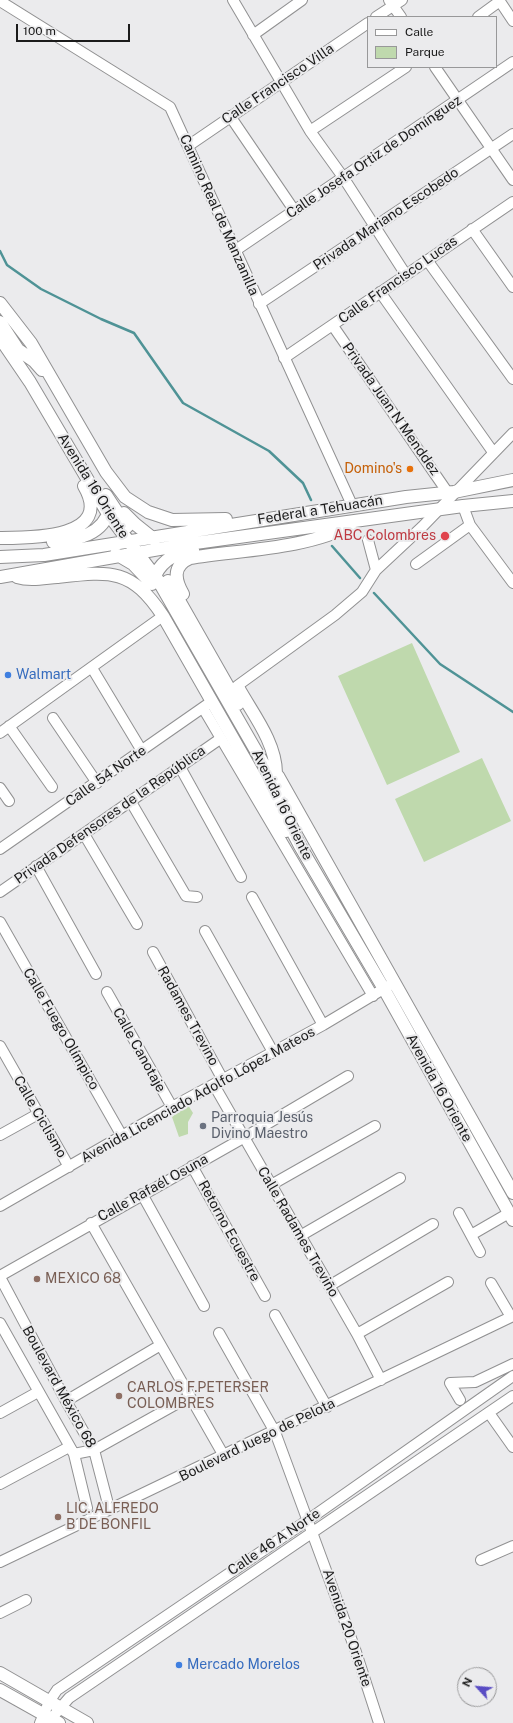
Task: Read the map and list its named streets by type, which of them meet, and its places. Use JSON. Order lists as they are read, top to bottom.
{
  "streets": {
    "main road": ["Avenida 16 Oriente", "Federal a Tehuacán"],
    "street": [
      "Calle Francisco Villa",
      "Calle Josefa Ortiz de Domínguez",
      "Camino Real de Manzanilla",
      "Privada Mariano Escobedo",
      "Calle Francisco Lucas",
      "Privada Juan N Menddez",
      "Calle 54 Norte",
      "Privada Defensores de la República",
      "Radames Trevino",
      "Calle Fuego Olímpico",
      "Calle Canotaje",
      "Avenida Licenciado Adolfo López Mateos",
      "Calle Ciclismo",
      "Calle Rafaél Osuna",
      "Retorno Ecuestre",
      "Calle Radames Treviño",
      "Boulevard México 68",
      "Boulevard Juego de Pelota",
      "Calle 46 A Norte",
      "Avenida 20 Oriente"
    ]
  },
  "crossings": [
    ["Calle Francisco Villa", "Camino Real de Manzanilla"],
    ["Calle Josefa Ortiz de Domínguez", "Camino Real de Manzanilla"],
    ["Camino Real de Manzanilla", "Privada Mariano Escobedo"],
    ["Camino Real de Manzanilla", "Calle Francisco Lucas"],
    ["Camino Real de Manzanilla", "Federal a Tehuacán"],
    ["Calle Francisco Lucas", "Privada Juan N Menddez"],
    ["Privada Juan N Menddez", "Federal a Tehuacán"],
    ["Avenida 16 Oriente", "Federal a Tehuacán"],
    ["Avenida 16 Oriente", "Avenida Licenciado Adolfo López Mateos"],
    ["Calle 54 Norte", "Privada Defensores de la República"],
    ["Privada Defensores de la República", "Avenida Licenciado Adolfo López Mateos"],
    ["Radames Trevino", "Avenida Licenciado Adolfo López Mateos"],
    ["Radames Trevino", "Calle Radames Treviño"],
    ["Calle Fuego Olímpico", "Avenida Licenciado Adolfo López Mateos"],
    ["Calle Canotaje", "Avenida Licenciado Adolfo López Mateos"],
    ["Avenida Licenciado Adolfo López Mateos", "Calle Ciclismo"],
    ["Avenida Licenciado Adolfo López Mateos", "Calle Radames Treviño"],
    ["Calle Rafaél Osuna", "Retorno Ecuestre"],
    ["Calle Rafaél Osuna", "Calle Radames Treviño"],
    ["Calle Rafaél Osuna", "Boulevard México 68"],
    ["Calle Radames Treviño", "Boulevard Juego de Pelota"],
    ["Boulevard Juego de Pelota", "Avenida 20 Oriente"],
    ["Calle 46 A Norte", "Avenida 20 Oriente"]
  ],
  "places": [
    "Domino's",
    "ABC Colombres",
    "Walmart",
    "Parroquia Jesús Divino Maestro",
    "MEXICO 68",
    "CARLOS F.PETERSER COLOMBRES",
    "LIC. ALFREDO B DE BONFIL",
    "Mercado Morelos"
  ],
  "legend": ["Calle", "Parque"],
  "scale_bar": "100 m",
  "north": "top left"
}
